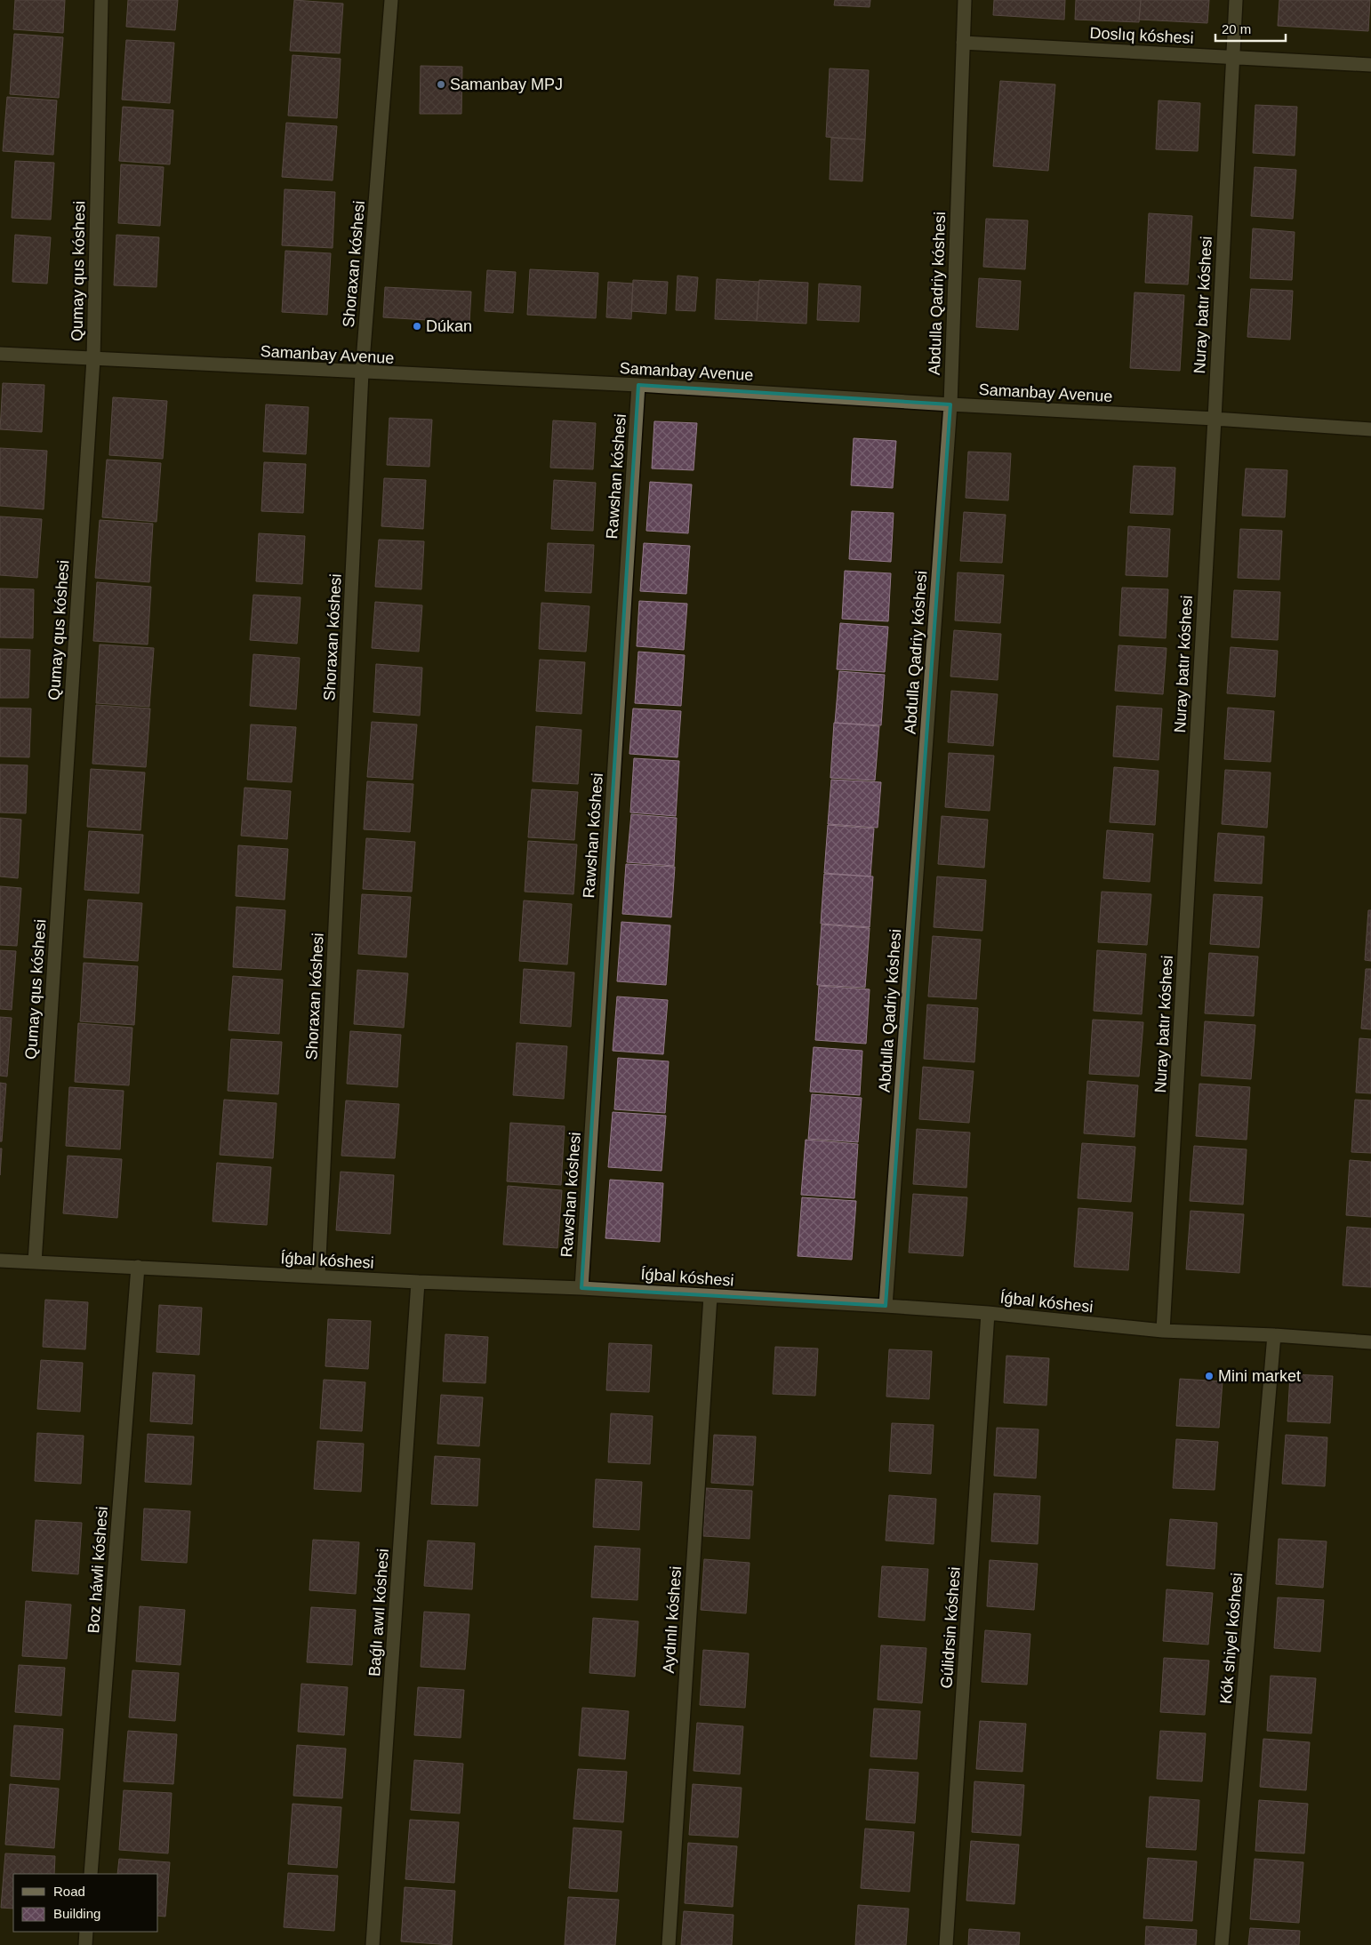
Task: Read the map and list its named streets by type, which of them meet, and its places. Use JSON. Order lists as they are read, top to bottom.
{
  "streets": {
    "street": [
      "Doslıq kóshesi",
      "Shoraxan kóshesi",
      "Qumay qus kóshesi",
      "Abdulla Qadriy kóshesi",
      "Nuray batır kóshesi",
      "Samanbay Avenue",
      "Rawshan kóshesi",
      "Íǵbal kóshesi",
      "Boz háwli kóshesi",
      "Baǵlı awıl kóshesi",
      "Aydınlı kóshesi",
      "Gúlidrsin kóshesi",
      "Kók shiyel kóshesi"
    ]
  },
  "crossings": [
    ["Doslıq kóshesi", "Abdulla Qadriy kóshesi"],
    ["Doslıq kóshesi", "Nuray batır kóshesi"],
    ["Shoraxan kóshesi", "Samanbay Avenue"],
    ["Shoraxan kóshesi", "Íǵbal kóshesi"],
    ["Qumay qus kóshesi", "Samanbay Avenue"],
    ["Qumay qus kóshesi", "Íǵbal kóshesi"],
    ["Abdulla Qadriy kóshesi", "Samanbay Avenue"],
    ["Abdulla Qadriy kóshesi", "Íǵbal kóshesi"],
    ["Nuray batır kóshesi", "Samanbay Avenue"],
    ["Nuray batır kóshesi", "Íǵbal kóshesi"],
    ["Samanbay Avenue", "Rawshan kóshesi"],
    ["Rawshan kóshesi", "Íǵbal kóshesi"],
    ["Íǵbal kóshesi", "Boz háwli kóshesi"],
    ["Íǵbal kóshesi", "Baǵlı awıl kóshesi"],
    ["Íǵbal kóshesi", "Aydınlı kóshesi"],
    ["Íǵbal kóshesi", "Gúlidrsin kóshesi"],
    ["Íǵbal kóshesi", "Kók shiyel kóshesi"]
  ],
  "places": ["Samanbay MPJ", "Dúkan", "Mini market"],
  "legend": ["Road", "Building"],
  "scale_bar": "20 m"
}
